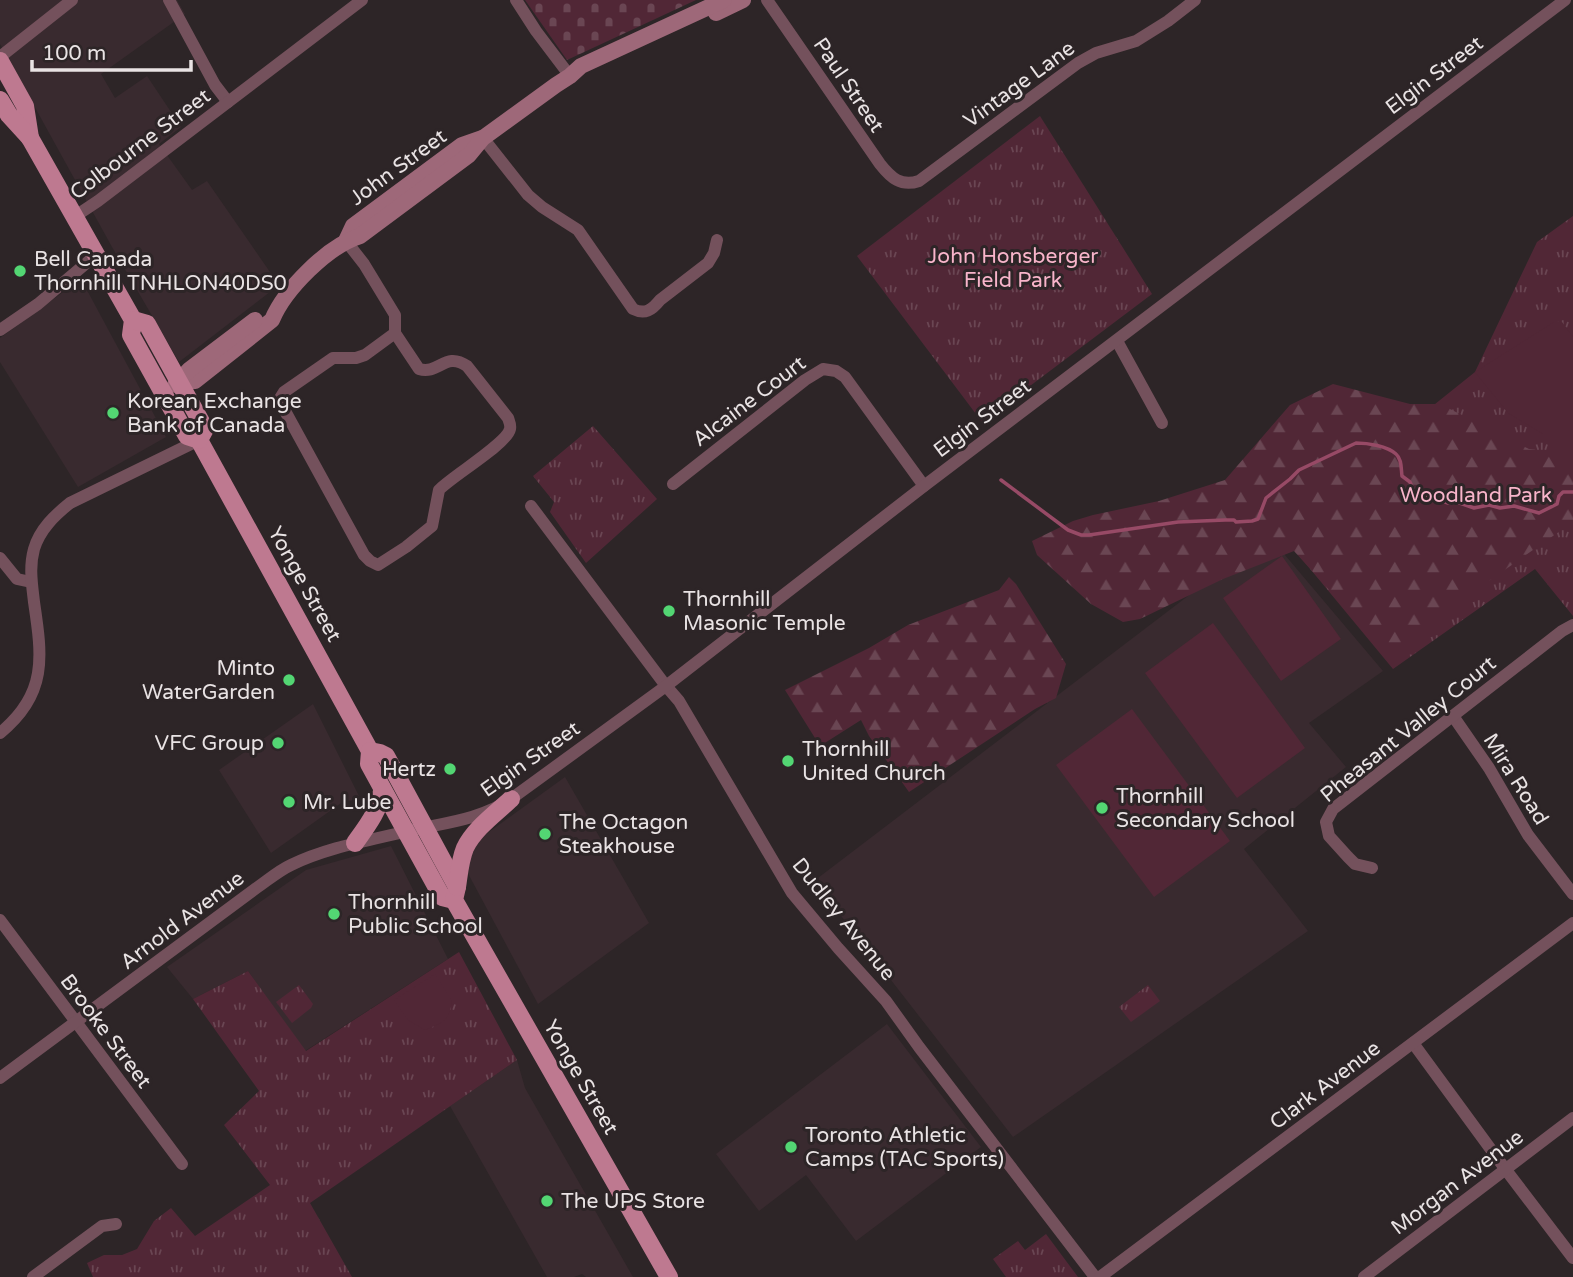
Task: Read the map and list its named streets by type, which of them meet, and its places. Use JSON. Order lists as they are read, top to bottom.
{
  "streets": {
    "main road": ["John Street", "Yonge Street"],
    "street": [
      "Elgin Street",
      "Vintage Lane",
      "Paul Street",
      "Colbourne Street",
      "Alcaine Court",
      "Pheasant Valley Court",
      "Mira Road",
      "Dudley Avenue",
      "Arnold Avenue",
      "Brooke Street",
      "Clark Avenue",
      "Morgan Avenue"
    ]
  },
  "crossings": [
    ["Elgin Street", "Alcaine Court"],
    ["Elgin Street", "Yonge Street"],
    ["Elgin Street", "Dudley Avenue"],
    ["Elgin Street", "Arnold Avenue"],
    ["Vintage Lane", "Paul Street"],
    ["Colbourne Street", "Yonge Street"],
    ["John Street", "Yonge Street"],
    ["Yonge Street", "Arnold Avenue"],
    ["Pheasant Valley Court", "Mira Road"],
    ["Arnold Avenue", "Brooke Street"]
  ],
  "parks": ["John Honsberger Field Park", "Woodland Park"],
  "places": [
    "Bell Canada Thornhill TNHLON40DS0",
    "Korean Exchange Bank of Canada",
    "Thornhill Masonic Temple",
    "Minto WaterGarden",
    "VFC Group",
    "Thornhill United Church",
    "Hertz",
    "Mr. Lube",
    "Thornhill Secondary School",
    "The Octagon Steakhouse",
    "Thornhill Public School",
    "Toronto Athletic Camps (TAC Sports)",
    "The UPS Store"
  ],
  "scale_bar": "100 m"
}
